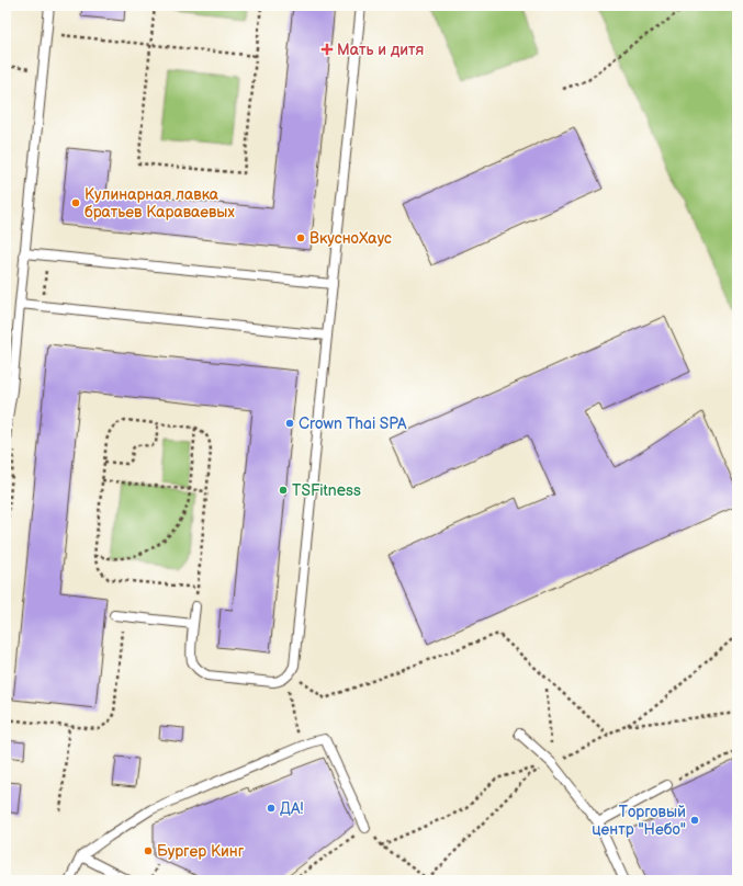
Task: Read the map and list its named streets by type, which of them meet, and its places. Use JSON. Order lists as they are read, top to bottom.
{
  "places": {
    "health": ["Мать и дитя"],
    "other": [
      "Кулинарная лавка братьев Караваевых",
      "ВкусноХаус",
      "Crown Thai SPA",
      "TSFitness",
      "ДА!",
      "Торговый центр \"Небо\"",
      "Бургер Кинг"
    ]
  }
}
